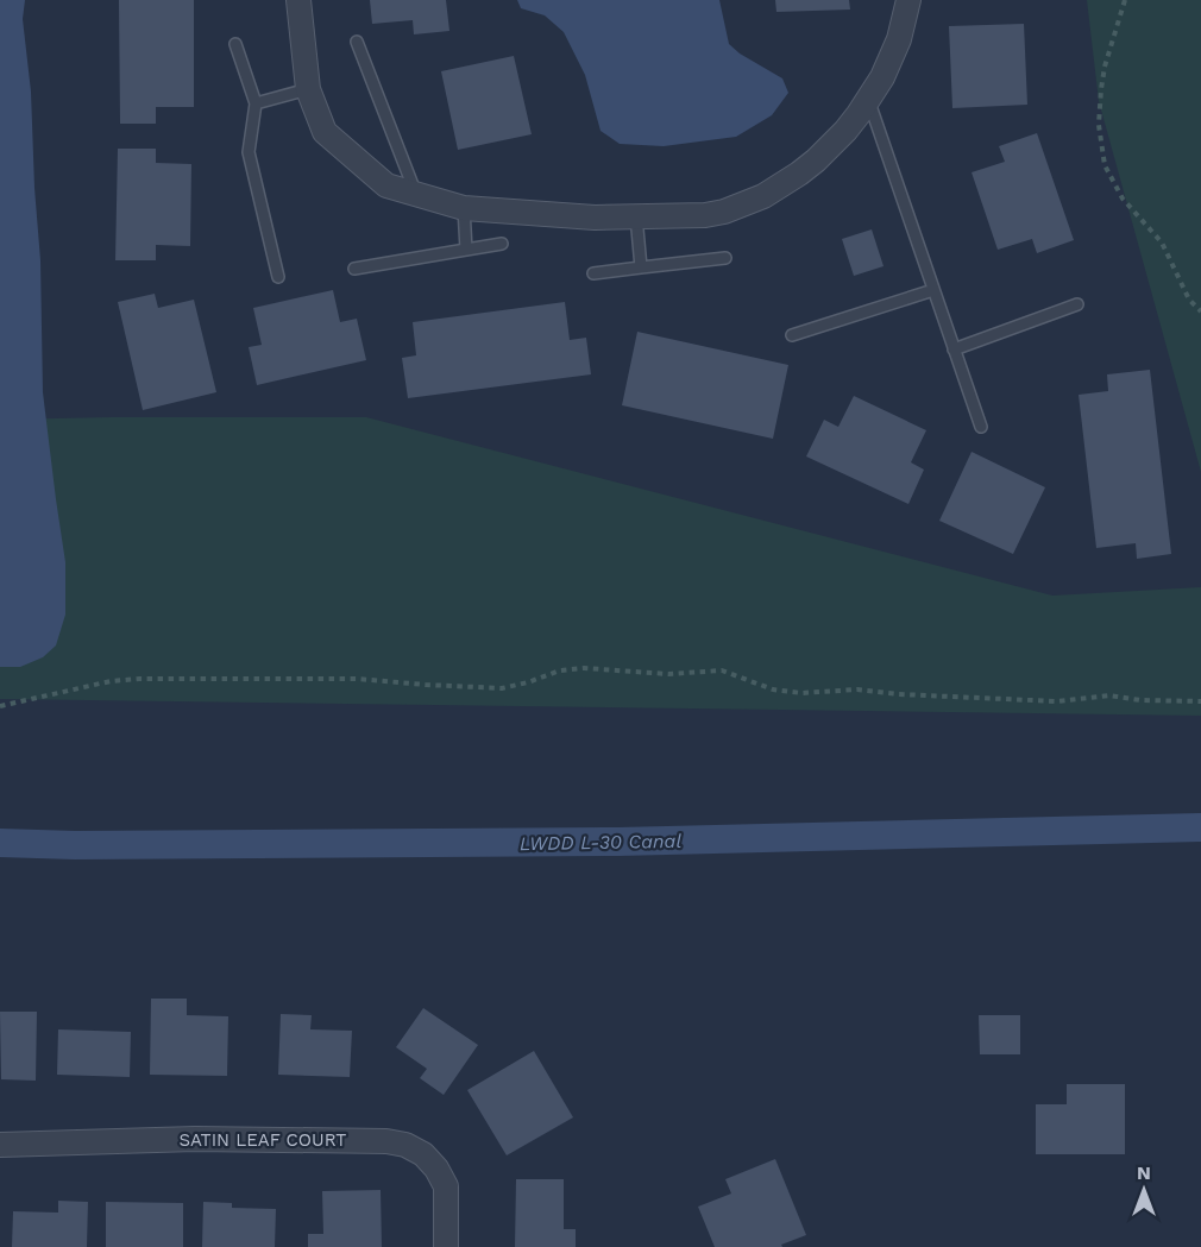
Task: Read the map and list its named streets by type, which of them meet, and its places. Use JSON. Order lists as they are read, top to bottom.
{
  "streets": {
    "street": ["SATIN LEAF COURT"]
  },
  "water": ["LWDD L-30 Canal"],
  "north": "top"
}
